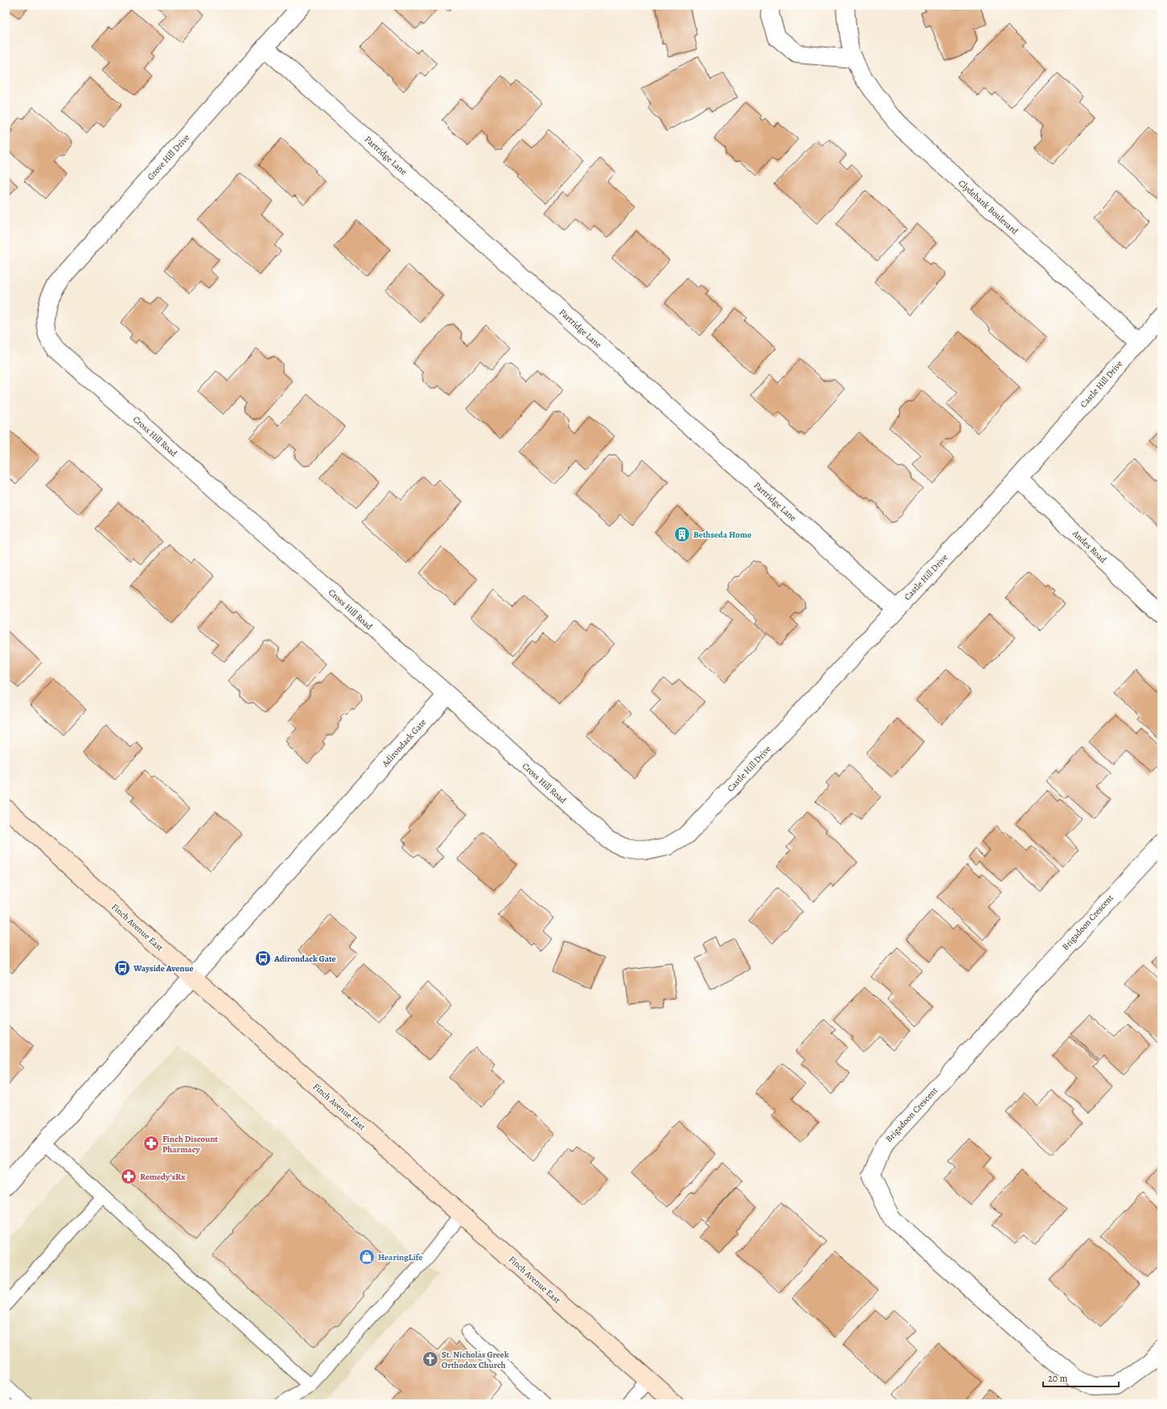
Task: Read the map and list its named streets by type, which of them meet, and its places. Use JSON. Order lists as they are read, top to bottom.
{
  "streets": {
    "main road": ["Finch Avenue East"],
    "street": [
      "Partridge Lane",
      "Grove Hill Drive",
      "Clydebank Boulevard",
      "Castle Hill Drive",
      "Cross Hill Road",
      "Andes Road",
      "Adirondack Gate",
      "Brigadoon Crescent"
    ]
  },
  "crossings": [
    ["Partridge Lane", "Grove Hill Drive"],
    ["Partridge Lane", "Castle Hill Drive"],
    ["Grove Hill Drive", "Cross Hill Road"],
    ["Clydebank Boulevard", "Castle Hill Drive"],
    ["Castle Hill Drive", "Cross Hill Road"],
    ["Castle Hill Drive", "Andes Road"],
    ["Cross Hill Road", "Adirondack Gate"],
    ["Adirondack Gate", "Finch Avenue East"]
  ],
  "places": {
    "building": ["Bethseda Home"],
    "bus stop": ["Adirondack Gate", "Wayside Avenue"],
    "pharmacy": ["Finch Discount Pharmacy", "Remedy'sRx"],
    "shop": ["HearingLife"],
    "church": ["St. Nicholas Greek Orthodox Church"]
  },
  "scale_bar": "20 m"
}
